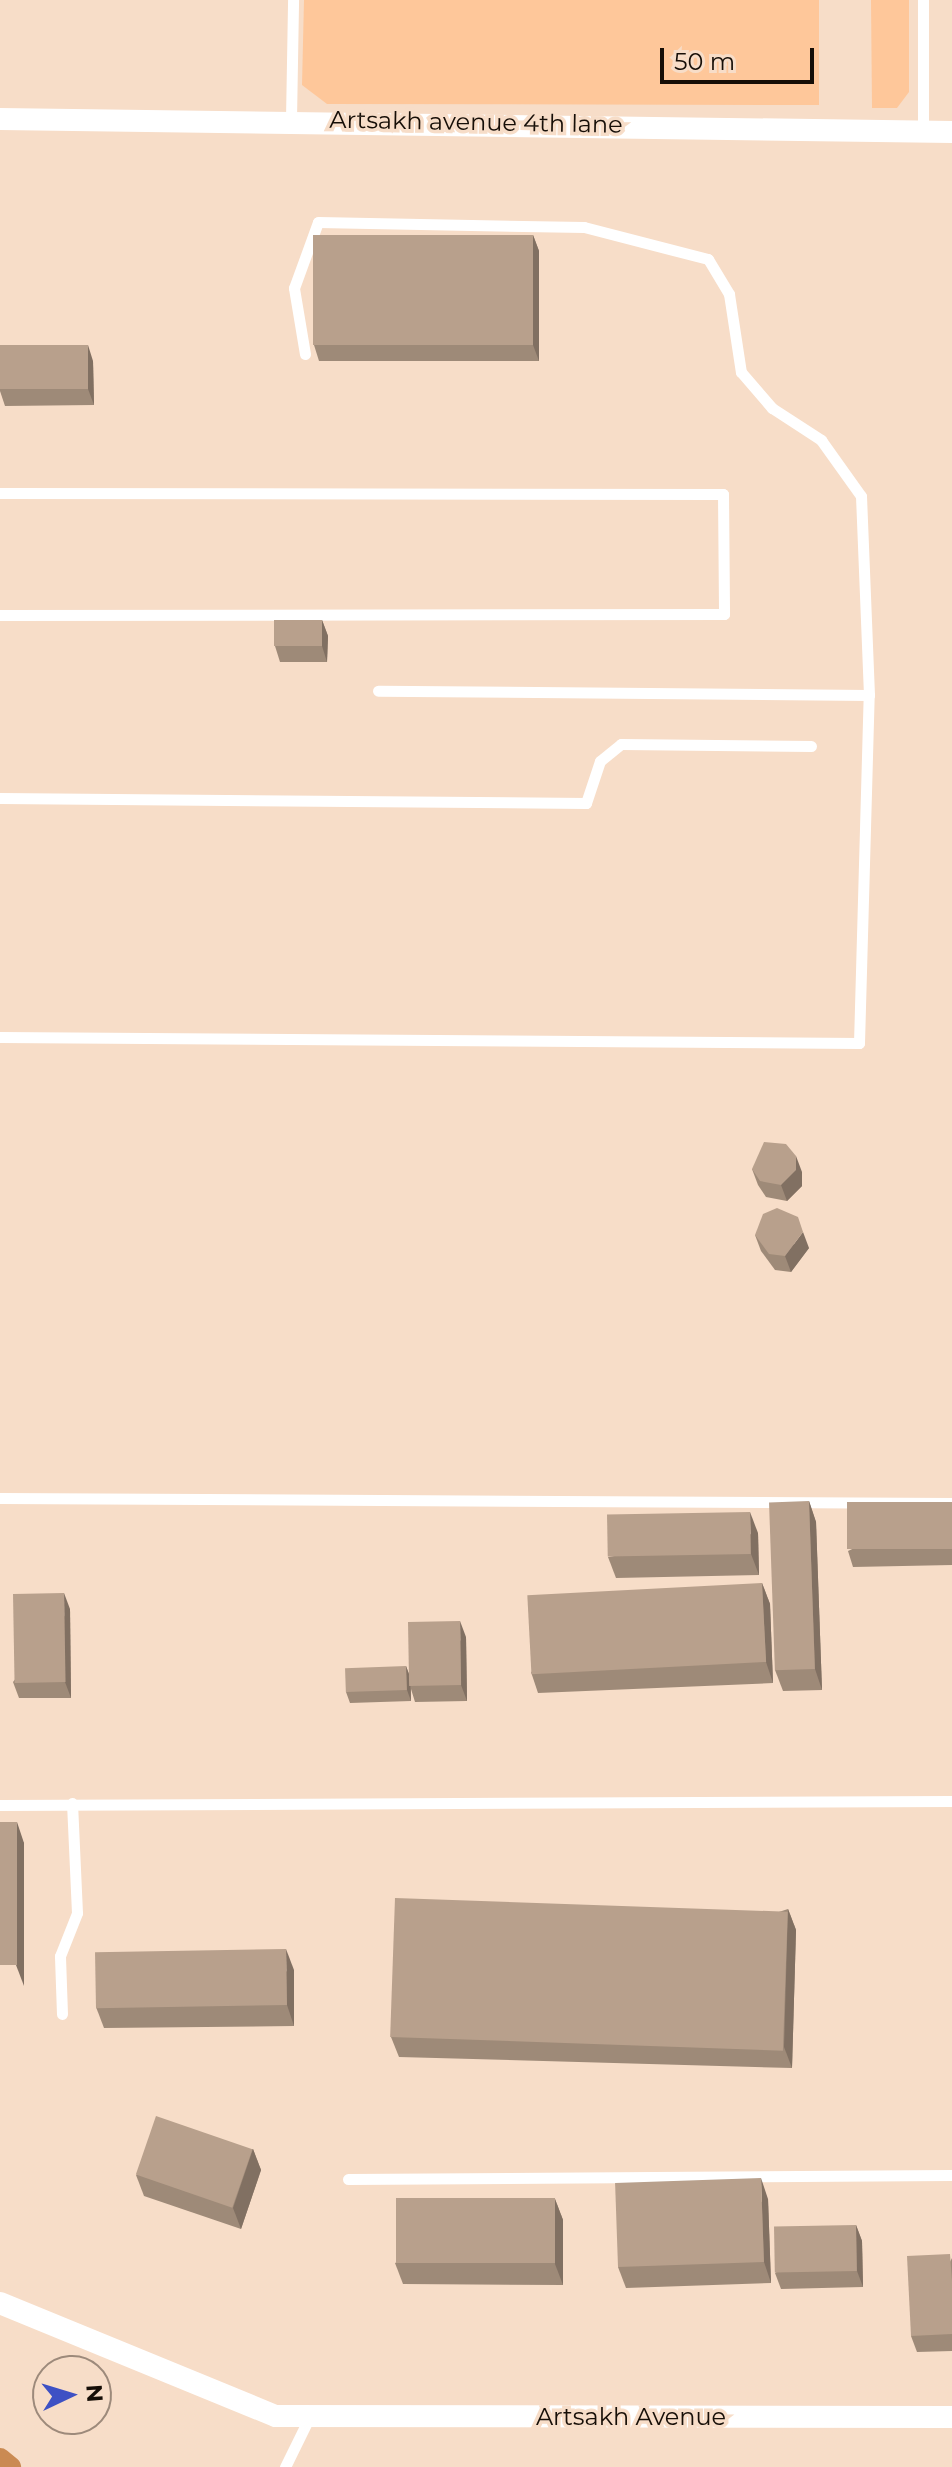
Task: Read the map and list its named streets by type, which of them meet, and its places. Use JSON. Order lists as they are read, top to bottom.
{
  "streets": {
    "street": ["Artsakh avenue 4th lane", "Artsakh Avenue"]
  },
  "scale_bar": "50 m",
  "north": "right"
}
